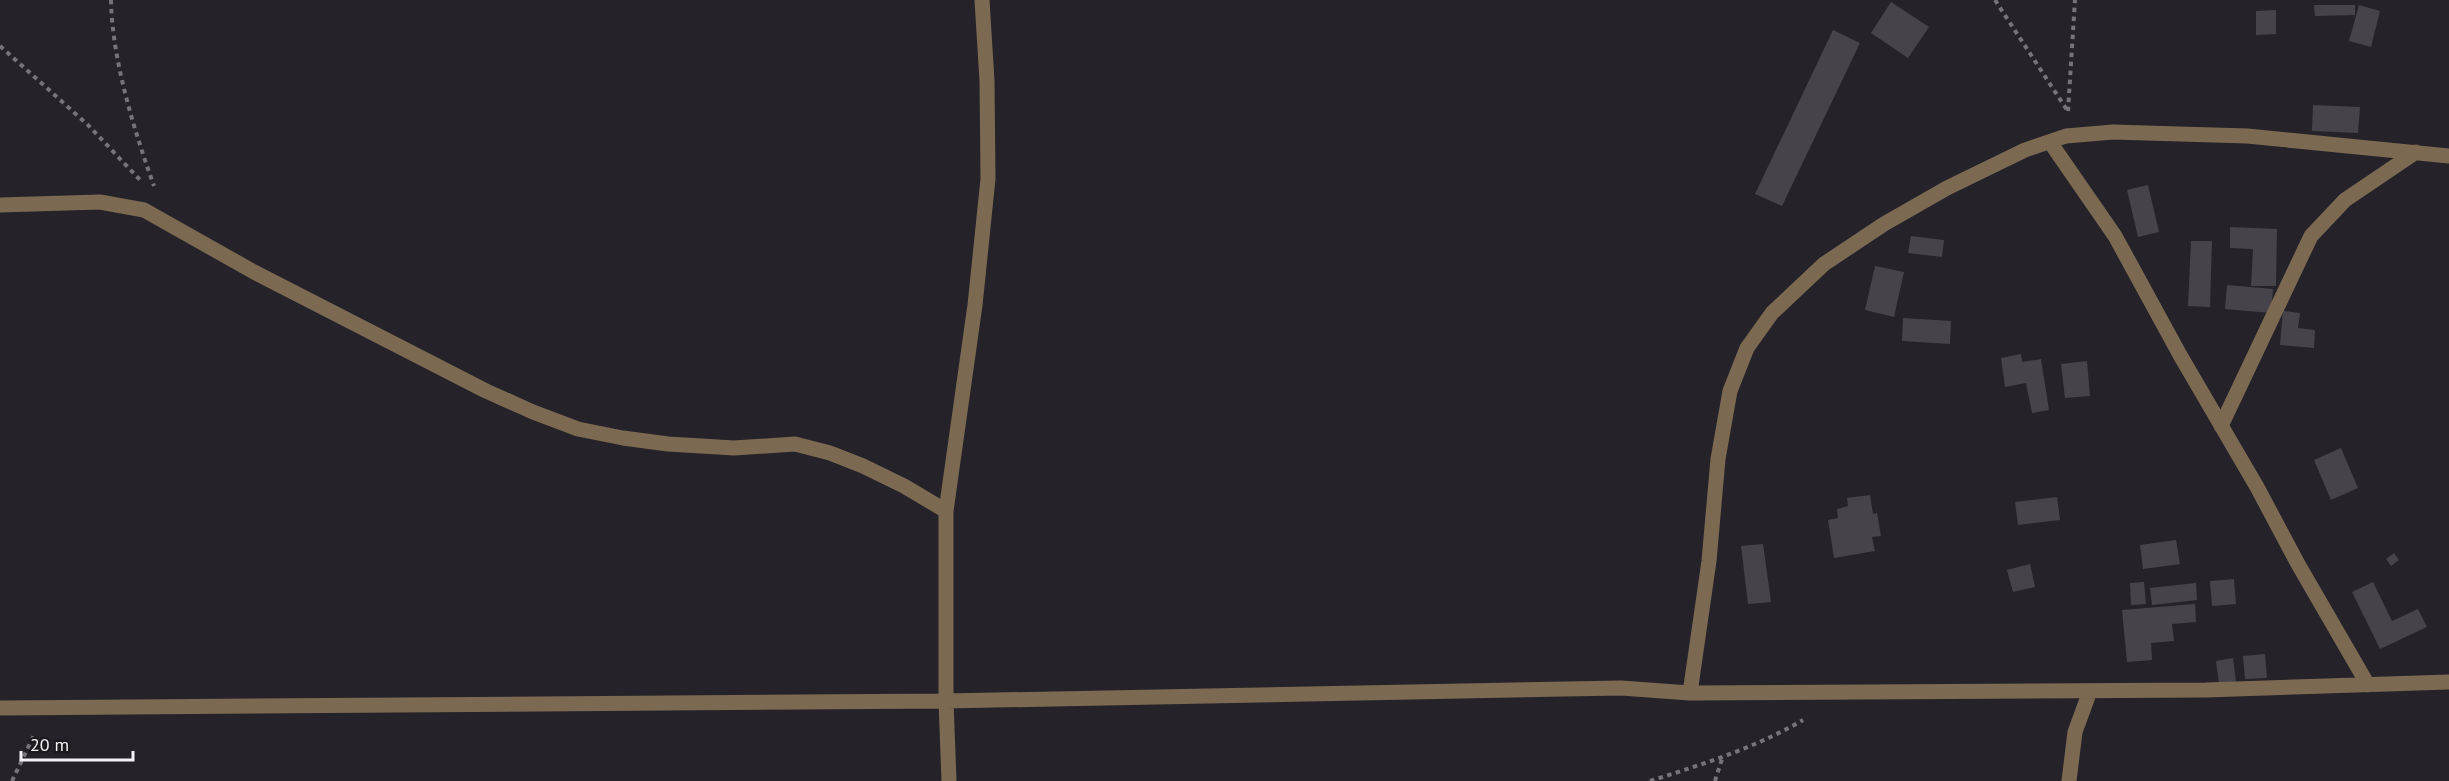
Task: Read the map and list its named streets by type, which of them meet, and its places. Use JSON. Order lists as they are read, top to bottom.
{
  "scale_bar": "20 m"
}
